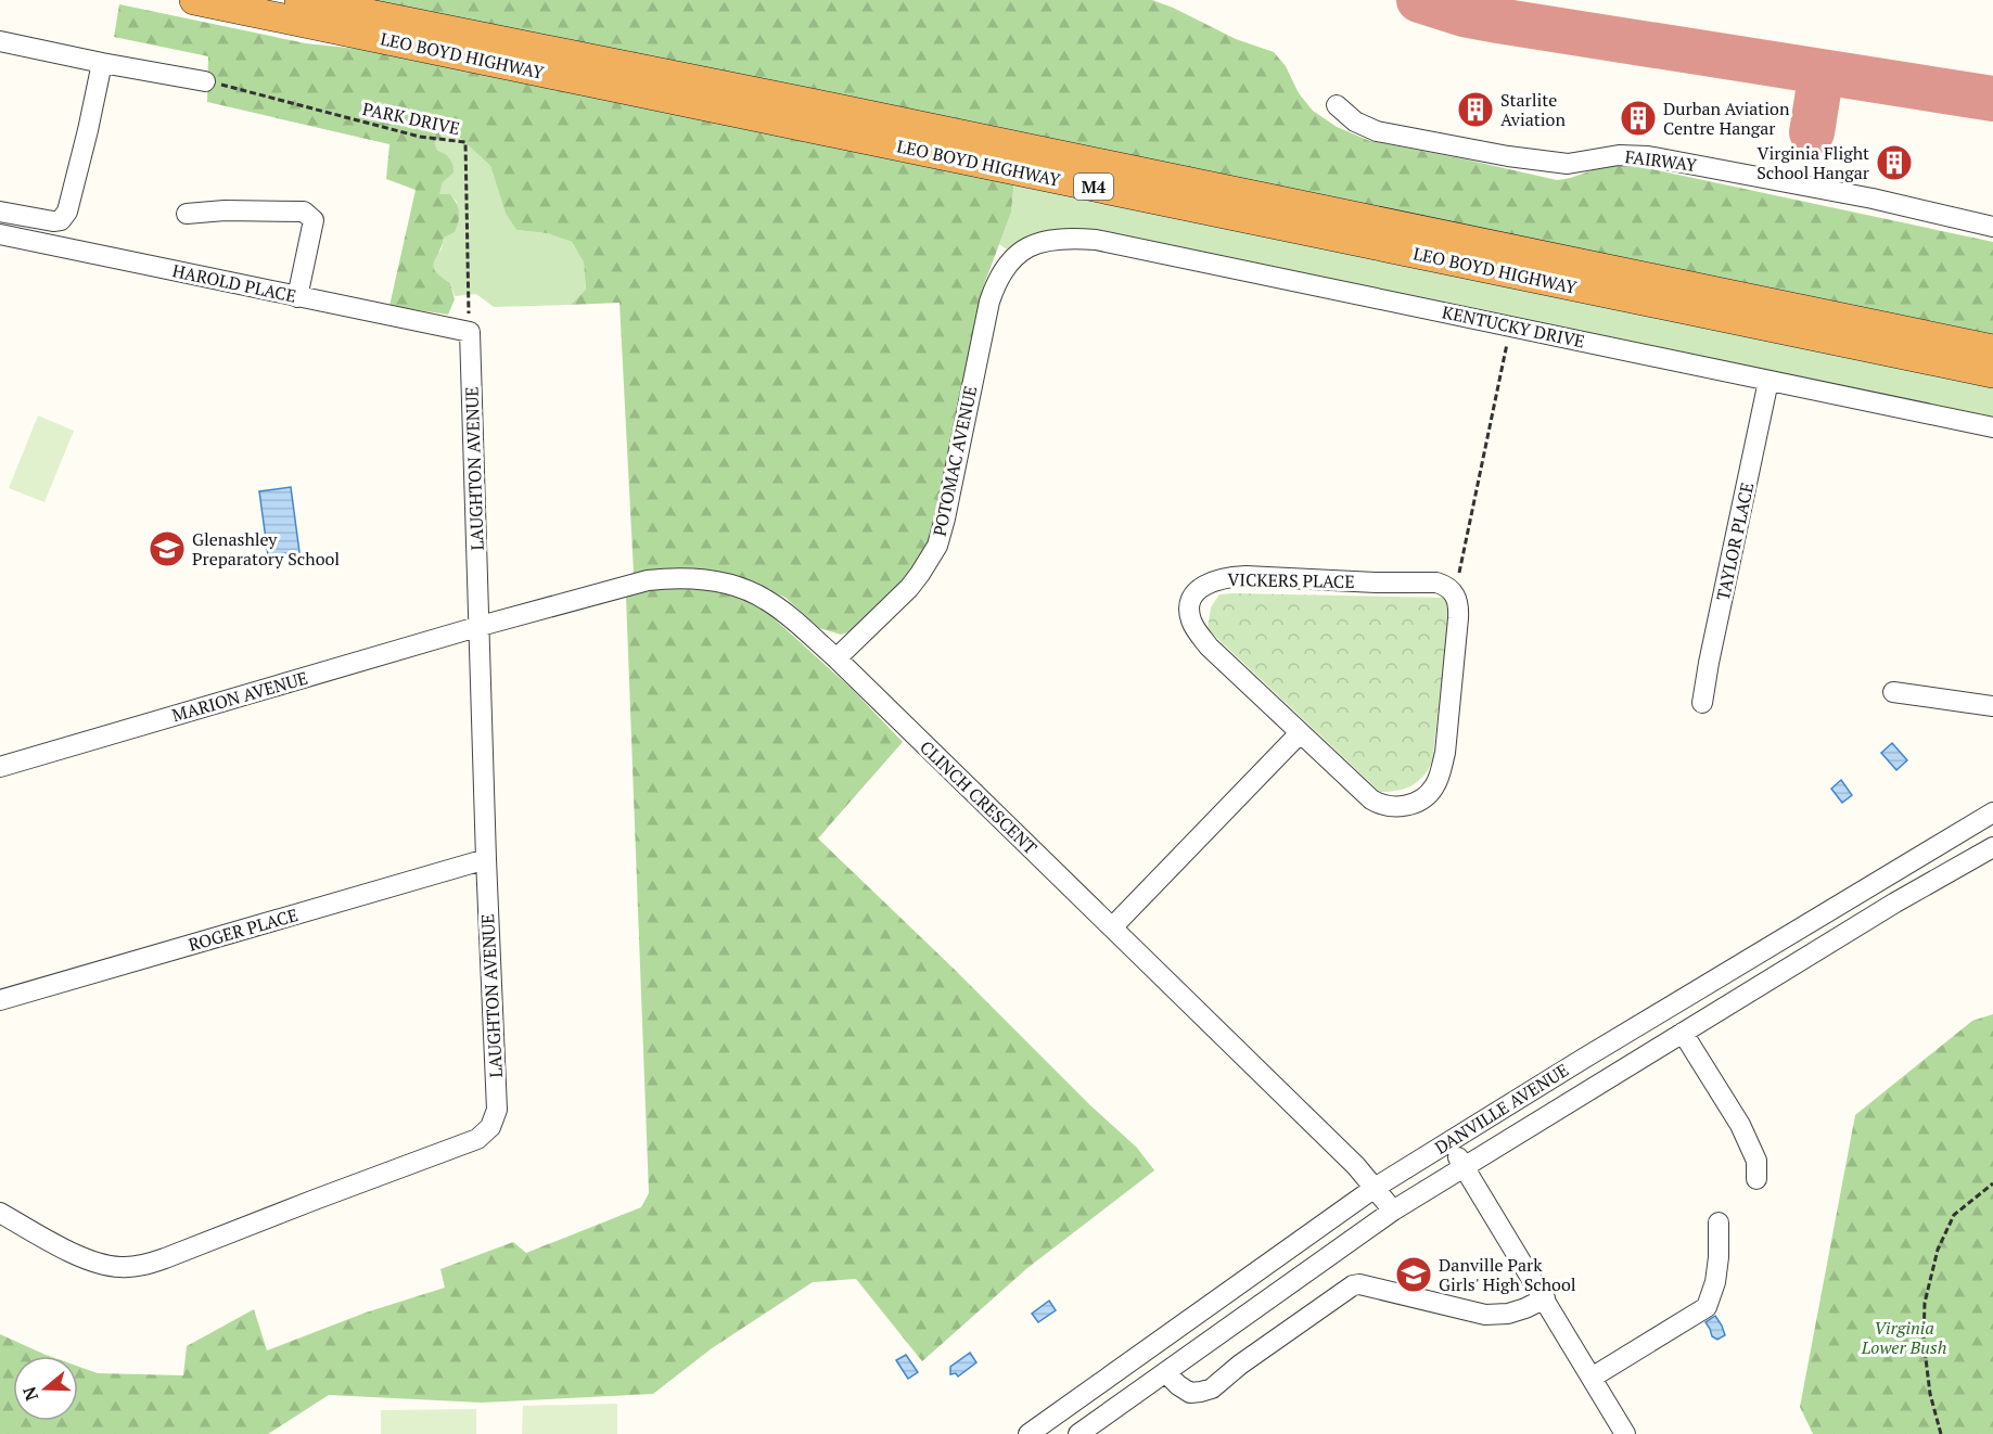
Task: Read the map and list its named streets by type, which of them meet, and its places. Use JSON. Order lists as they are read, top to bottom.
{
  "streets": {
    "highway": ["LEO BOYD HIGHWAY", "M4"],
    "street": [
      "FAIRWAY",
      "HAROLD PLACE",
      "KENTUCKY DRIVE",
      "POTOMAC AVENUE",
      "LAUGHTON AVENUE",
      "TAYLOR PLACE",
      "VICKERS PLACE",
      "MARION AVENUE",
      "CLINCH CRESCENT",
      "ROGER PLACE",
      "DANVILLE AVENUE"
    ],
    "path": ["PARK DRIVE"]
  },
  "crossings": [
    ["PARK DRIVE", "HAROLD PLACE"],
    ["PARK DRIVE", "LAUGHTON AVENUE"],
    ["HAROLD PLACE", "LAUGHTON AVENUE"],
    ["KENTUCKY DRIVE", "POTOMAC AVENUE"],
    ["KENTUCKY DRIVE", "TAYLOR PLACE"],
    ["POTOMAC AVENUE", "CLINCH CRESCENT"],
    ["LAUGHTON AVENUE", "MARION AVENUE"],
    ["LAUGHTON AVENUE", "CLINCH CRESCENT"],
    ["LAUGHTON AVENUE", "ROGER PLACE"],
    ["MARION AVENUE", "CLINCH CRESCENT"],
    ["CLINCH CRESCENT", "DANVILLE AVENUE"]
  ],
  "parks": ["Virginia Lower Bush"],
  "places": {
    "building": ["Starlite Aviation", "Durban Aviation Centre Hangar", "Virginia Flight School Hangar"],
    "school or university": ["Glenashley Preparatory School", "Danville Park Girls' High School"]
  },
  "north": "left"
}
